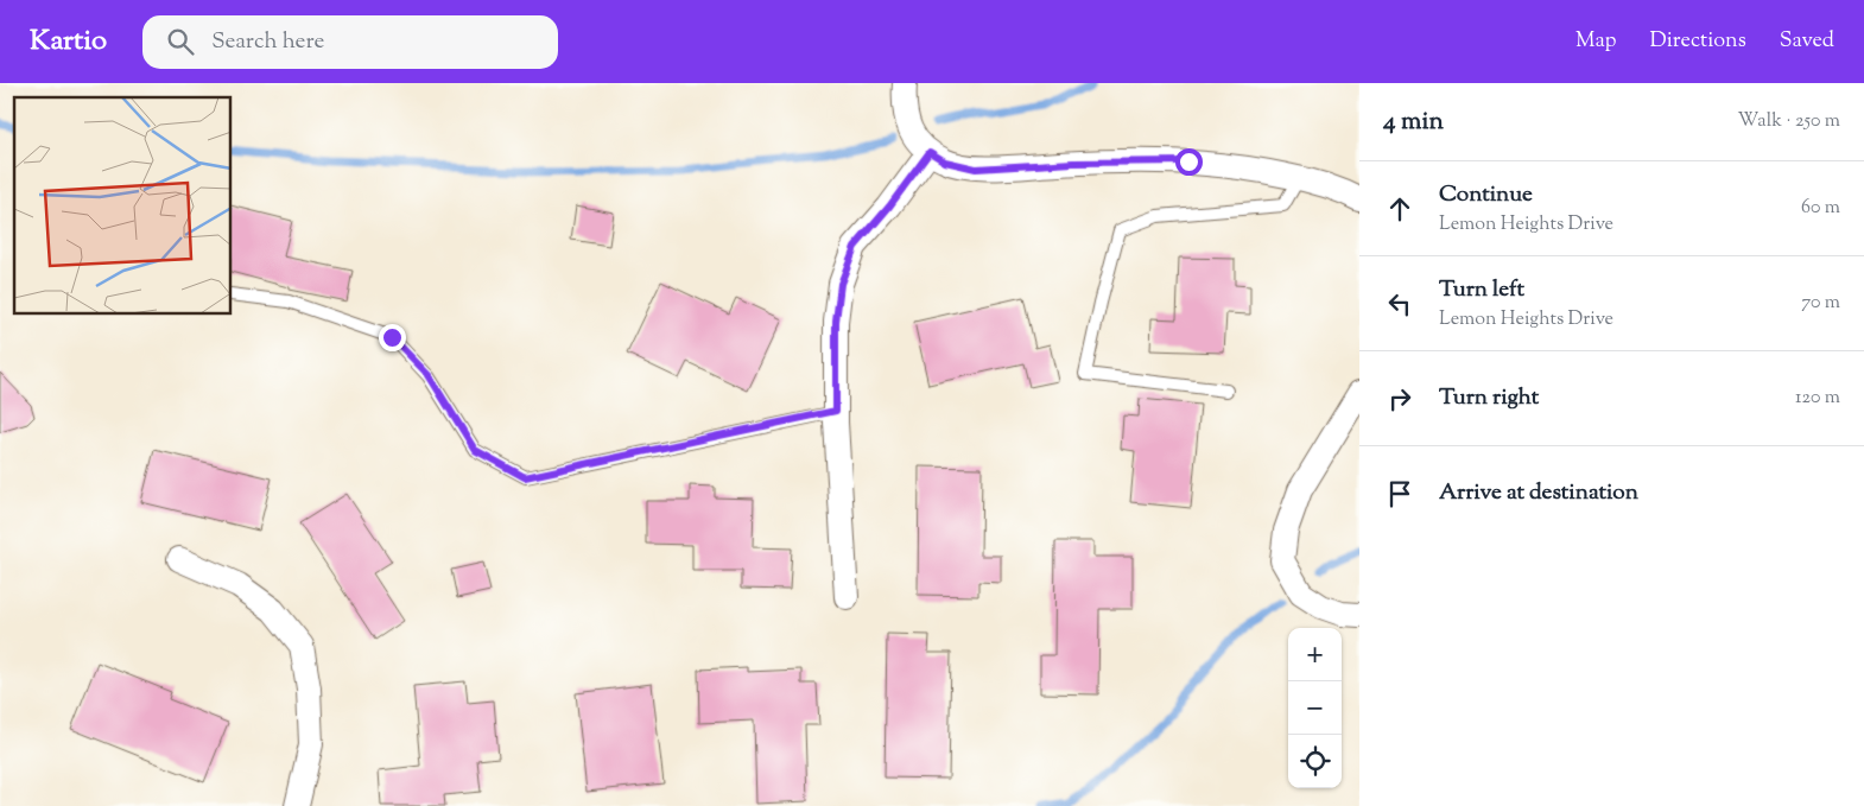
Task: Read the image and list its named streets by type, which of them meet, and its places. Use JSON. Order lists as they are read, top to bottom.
{
  "page": {
    "header": "Kartio",
    "search": "Search here",
    "nav": ["Map", "Directions", "Saved"],
    "heading": ["4 min", "Walk · 250 m"],
    "list": [
      ["Continue", "Lemon Heights Drive", "60 m"],
      ["Turn left", "Lemon Heights Drive", "70 m"],
      ["Turn right", "120 m"],
      "Arrive at destination"
    ],
    "map_buttons": ["+", "−"]
  }
}
